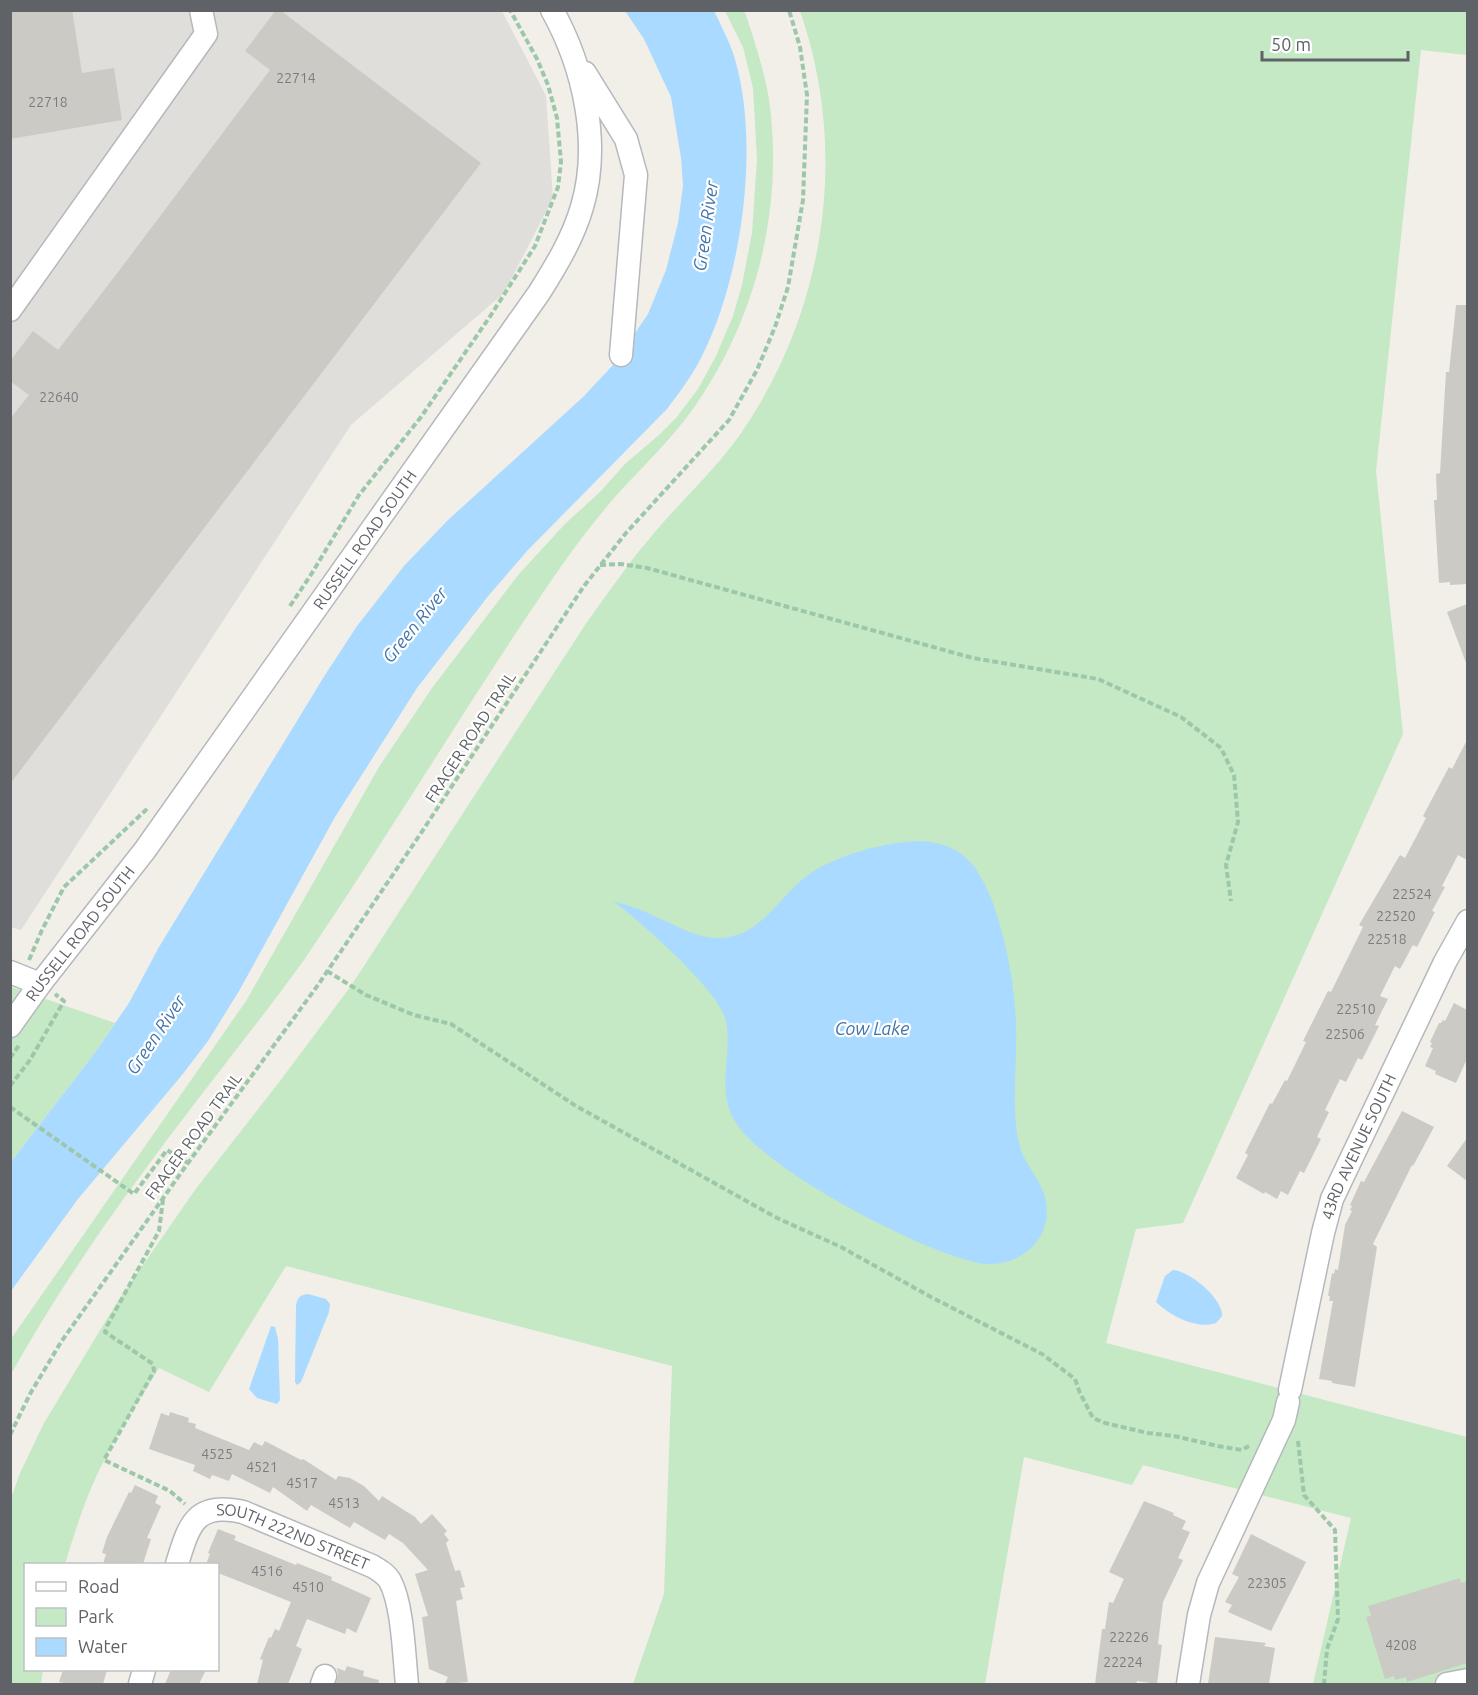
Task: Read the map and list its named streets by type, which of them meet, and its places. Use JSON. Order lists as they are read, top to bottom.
{
  "streets": {
    "street": ["RUSSELL ROAD SOUTH", "43RD AVENUE SOUTH", "SOUTH 222ND STREET"],
    "path": ["FRAGER ROAD TRAIL"]
  },
  "water": ["Green River", "Cow Lake"],
  "house_numbers": [
    "22714",
    "22718",
    "22640",
    "22524",
    "22520",
    "22518",
    "22510",
    "22506",
    "4525",
    "4521",
    "4517",
    "4513",
    "4516",
    "22305",
    "4510",
    "22226",
    "4208",
    "22224"
  ],
  "legend": ["Road", "Park", "Water"],
  "scale_bar": "50 m"
}
